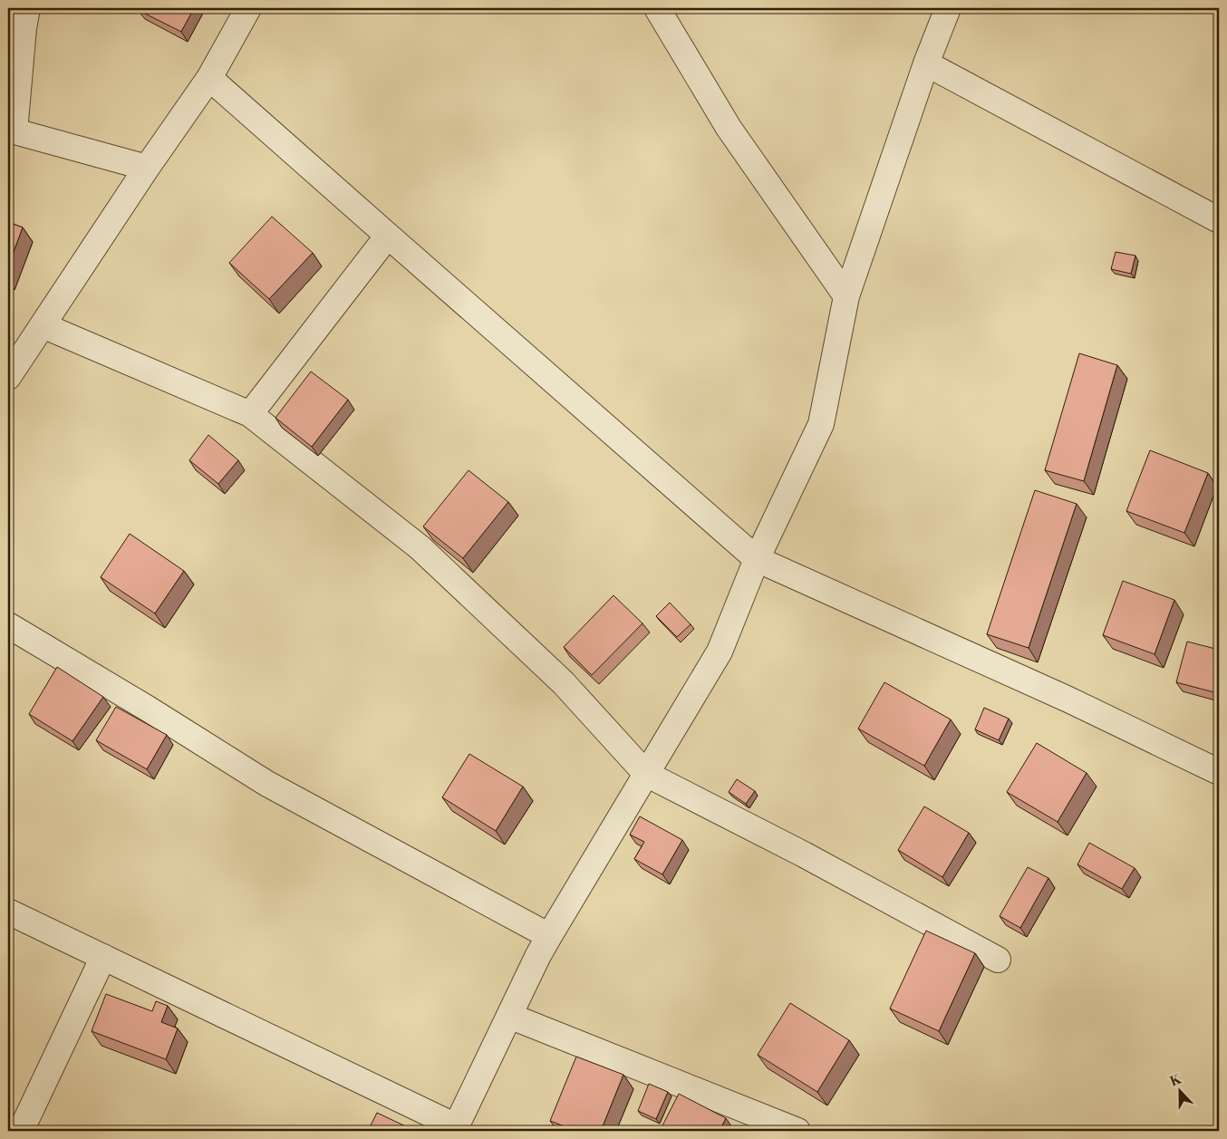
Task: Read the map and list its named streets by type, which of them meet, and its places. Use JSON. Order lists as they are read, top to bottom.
{
  "north": "top"
}
